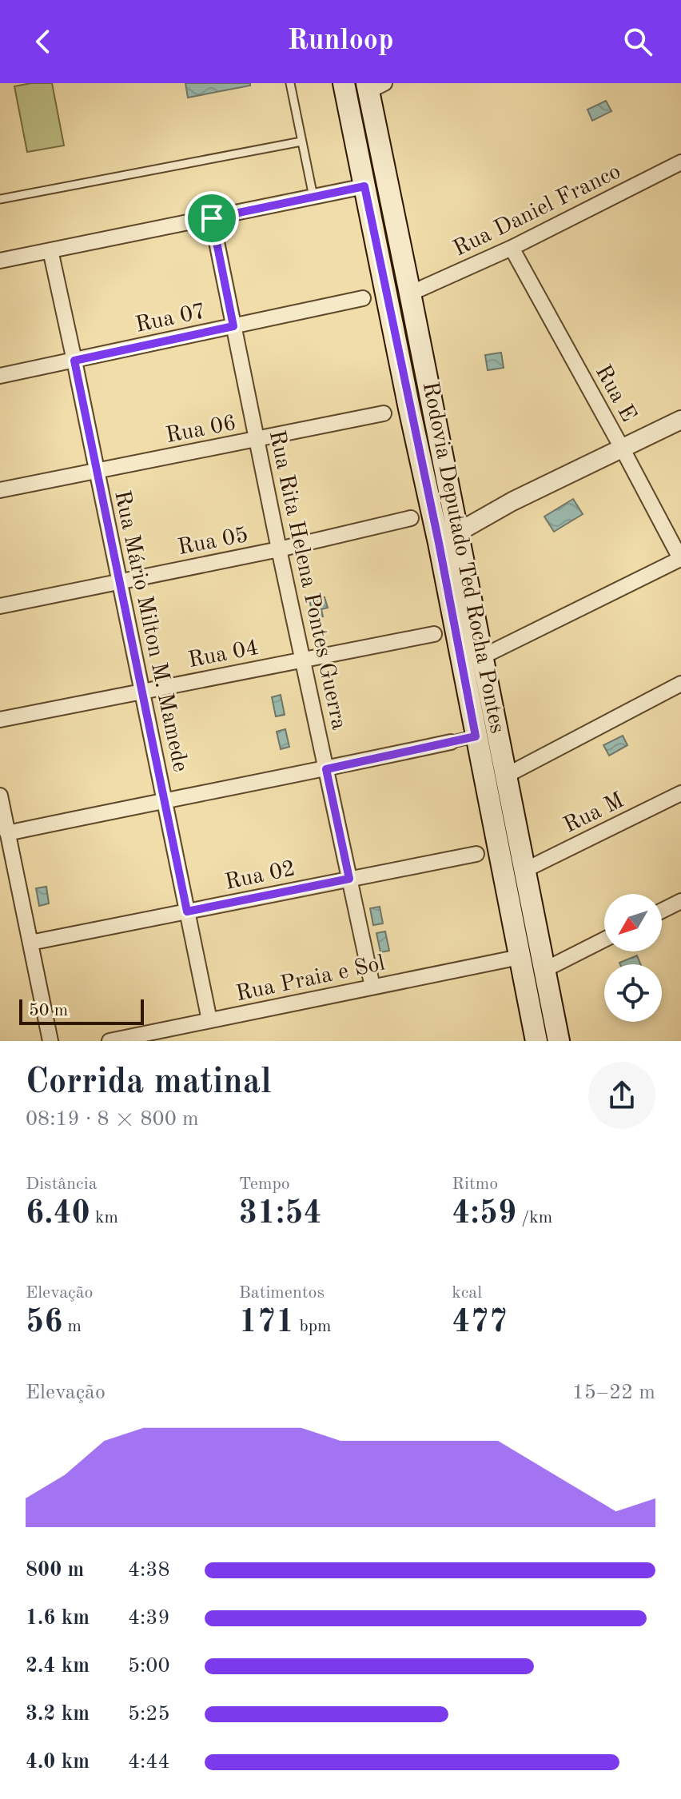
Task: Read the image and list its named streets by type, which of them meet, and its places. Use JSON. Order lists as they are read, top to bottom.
{
  "streets": {
    "main road": ["Rodovia Deputado Ted Rocha Pontes"],
    "street": [
      "Rua Daniel Franco",
      "Rua 07",
      "Rua E",
      "Rua 06",
      "Rua 05",
      "Rua Rita Helena Pontes Guerra",
      "Rua Mário Milton M. Mamede",
      "Rua 04",
      "Rua M",
      "Rua 02",
      "Rua Praia e Sol"
    ]
  },
  "crossings": [
    ["Rua Daniel Franco", "Rua E"],
    ["Rua Daniel Franco", "Rodovia Deputado Ted Rocha Pontes"],
    ["Rua 07", "Rodovia Deputado Ted Rocha Pontes"],
    ["Rua 07", "Rua Rita Helena Pontes Guerra"],
    ["Rua 07", "Rua Mário Milton M. Mamede"],
    ["Rua 06", "Rodovia Deputado Ted Rocha Pontes"],
    ["Rua 06", "Rua Rita Helena Pontes Guerra"],
    ["Rua 06", "Rua Mário Milton M. Mamede"],
    ["Rua 05", "Rodovia Deputado Ted Rocha Pontes"],
    ["Rua 05", "Rua Rita Helena Pontes Guerra"],
    ["Rua 05", "Rua Mário Milton M. Mamede"],
    ["Rodovia Deputado Ted Rocha Pontes", "Rua 04"],
    ["Rodovia Deputado Ted Rocha Pontes", "Rua M"],
    ["Rodovia Deputado Ted Rocha Pontes", "Rua 02"],
    ["Rodovia Deputado Ted Rocha Pontes", "Rua Praia e Sol"],
    ["Rua Rita Helena Pontes Guerra", "Rua 04"],
    ["Rua Rita Helena Pontes Guerra", "Rua 02"],
    ["Rua Rita Helena Pontes Guerra", "Rua Praia e Sol"],
    ["Rua Mário Milton M. Mamede", "Rua 04"],
    ["Rua Mário Milton M. Mamede", "Rua 02"],
    ["Rua Mário Milton M. Mamede", "Rua Praia e Sol"]
  ],
  "scale_bar": "50 m",
  "north": "bottom left",
  "page": {
    "header": "Runloop",
    "scale": "50 m",
    "heading": ["Corrida matinal", "08:19 · 8 × 800 m"],
    "stats": [
      ["Distância", "6.40 km"],
      ["Tempo", "31:54"],
      ["Ritmo", "4:59 /km"],
      ["Elevação", "56 m"],
      ["Batimentos", "171 bpm"],
      ["kcal", "477"]
    ],
    "chart": ["Elevação", "15–22 m"],
    "list": [
      {
        "name": "800 m",
        "note": "4:38"
      },
      {
        "name": "1.6 km",
        "note": "4:39"
      },
      {
        "name": "2.4 km",
        "note": "5:00"
      },
      {
        "name": "3.2 km",
        "note": "5:25"
      },
      {
        "name": "4.0 km",
        "note": "4:44"
      }
    ]
  }
}
